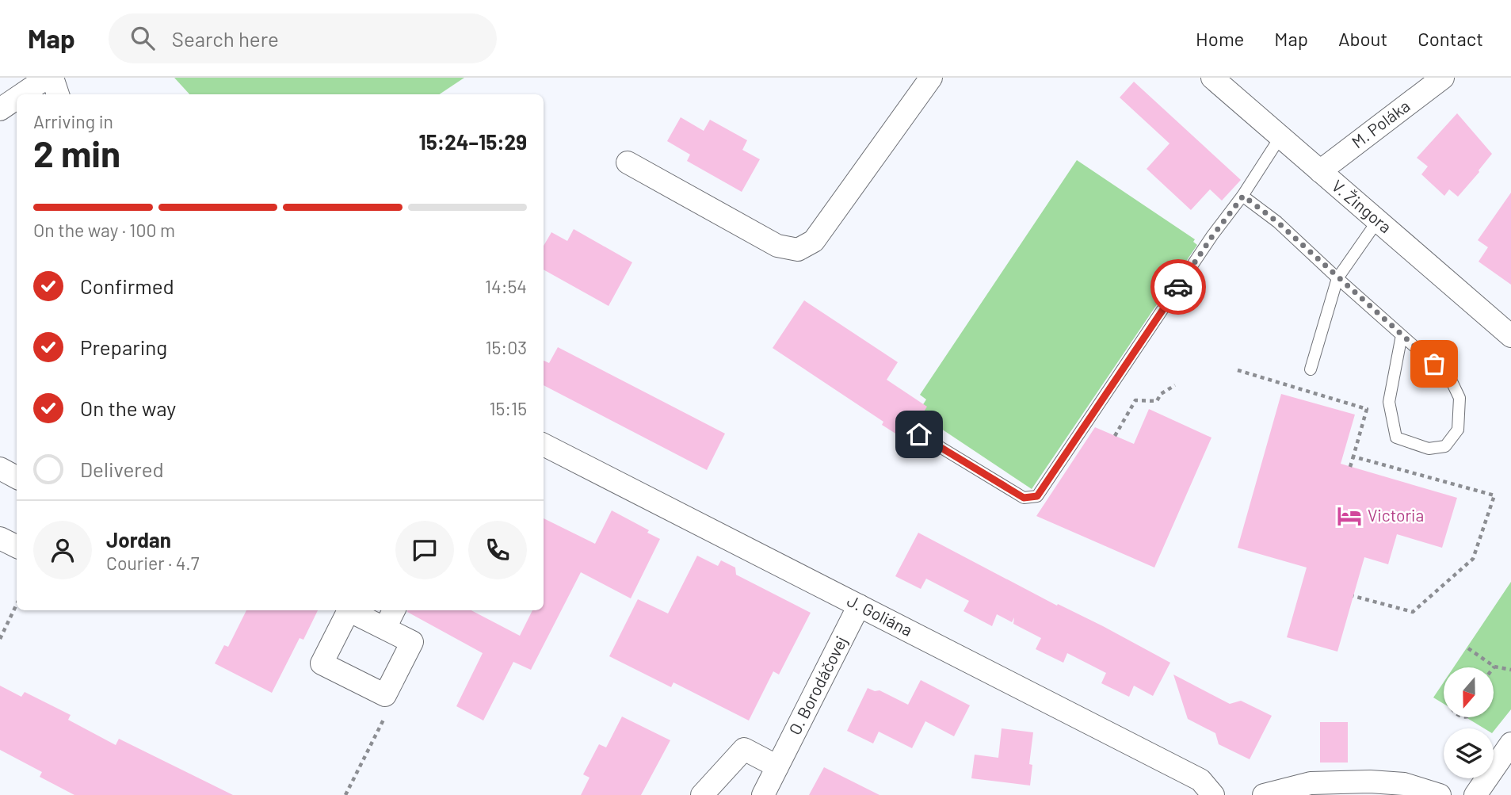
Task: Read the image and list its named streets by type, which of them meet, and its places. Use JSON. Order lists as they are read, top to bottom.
{
  "streets": {
    "street": [
      "M. Poláka",
      "V. Žingora",
      "J. Goliána",
      "O. Borodáčovej"
    ]
  },
  "crossings": [
    ["M. Poláka", "V. Žingora"],
    ["J. Goliána", "O. Borodáčovej"]
  ],
  "places": {
    "hotel": ["Victoria"]
  },
  "north": "bottom",
  "page": {
    "header": "Map",
    "search": "Search here",
    "nav": [
      "Home",
      "Map",
      "About",
      "Contact"
    ],
    "heading": ["2 min", "Arriving in", "15:24–15:29"],
    "panel": ["Jordan", "Courier · 4.7"],
    "bar": "On the way · 100 m",
    "list": [
      ["Confirmed", "14:54"],
      ["Preparing", "15:03"],
      ["On the way", "15:15"],
      "Delivered"
    ]
  }
}
